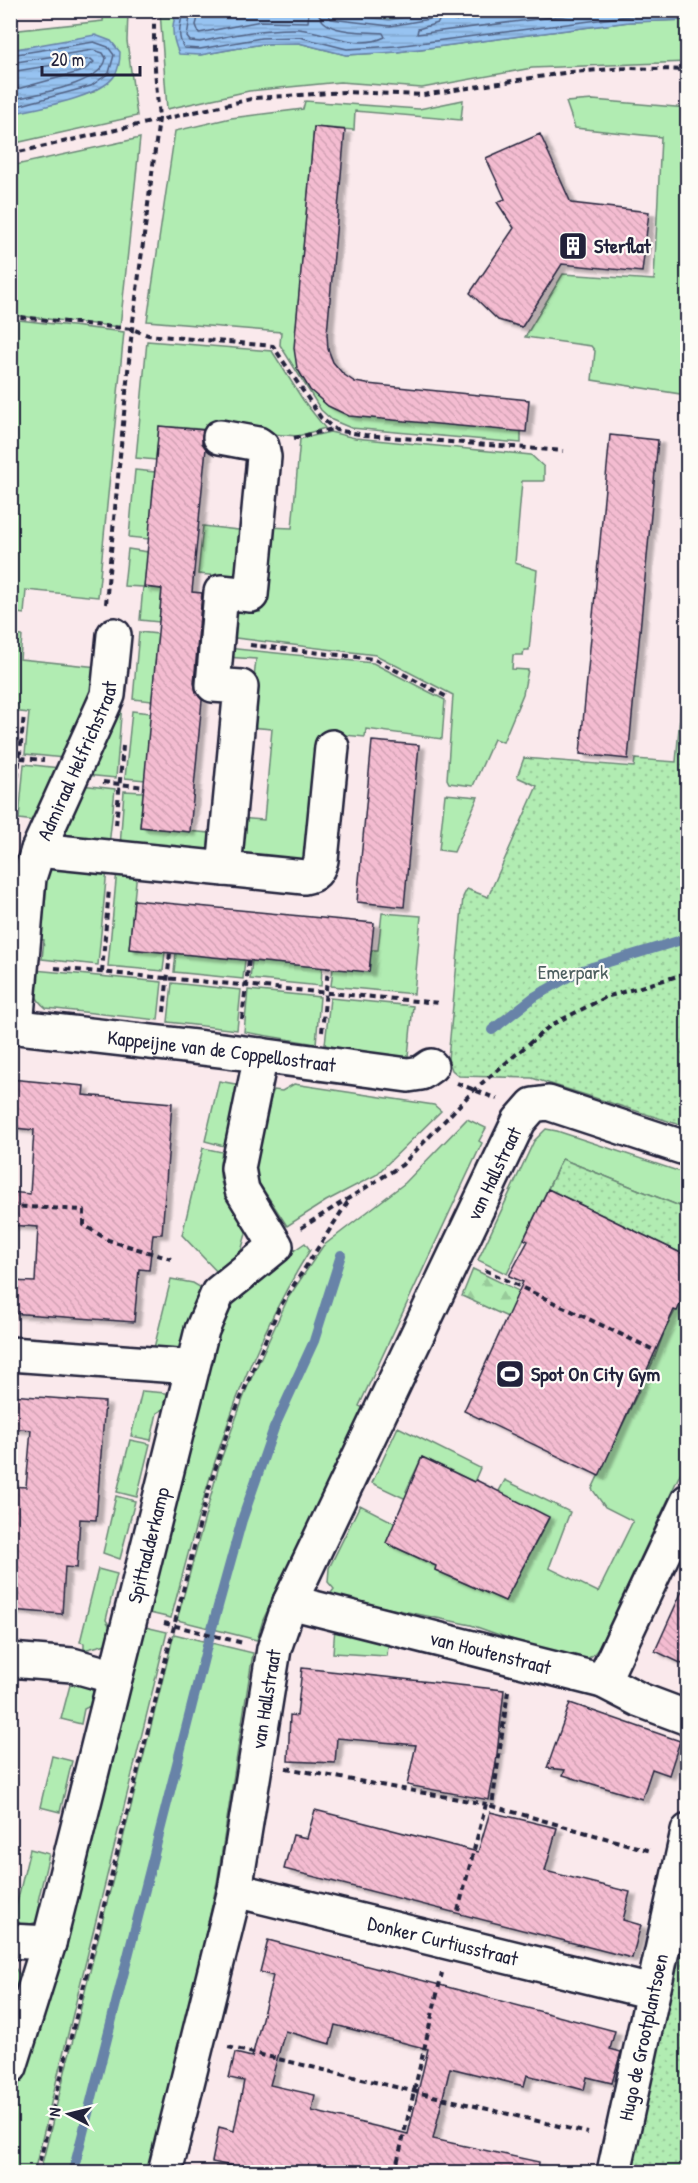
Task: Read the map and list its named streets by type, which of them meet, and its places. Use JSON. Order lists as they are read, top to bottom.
{
  "streets": {
    "street": [
      "Admiraal Helfrichstraat",
      "Kappeijne van de Coppellostraat",
      "van Hallstraat",
      "Spittaalderkamp",
      "van Houtenstraat",
      "Donker Curtiusstraat",
      "Hugo de Grootplantsoen"
    ]
  },
  "crossings": [
    ["Admiraal Helfrichstraat", "Kappeijne van de Coppellostraat"],
    ["Kappeijne van de Coppellostraat", "van Hallstraat"],
    ["van Hallstraat", "van Houtenstraat"],
    ["van Hallstraat", "Donker Curtiusstraat"],
    ["Donker Curtiusstraat", "Hugo de Grootplantsoen"]
  ],
  "parks": ["Emerpark"],
  "places": {
    "building": ["Sterflat"],
    "sports": ["Spot On City Gym"]
  },
  "scale_bar": "20 m",
  "north": "left"
}
